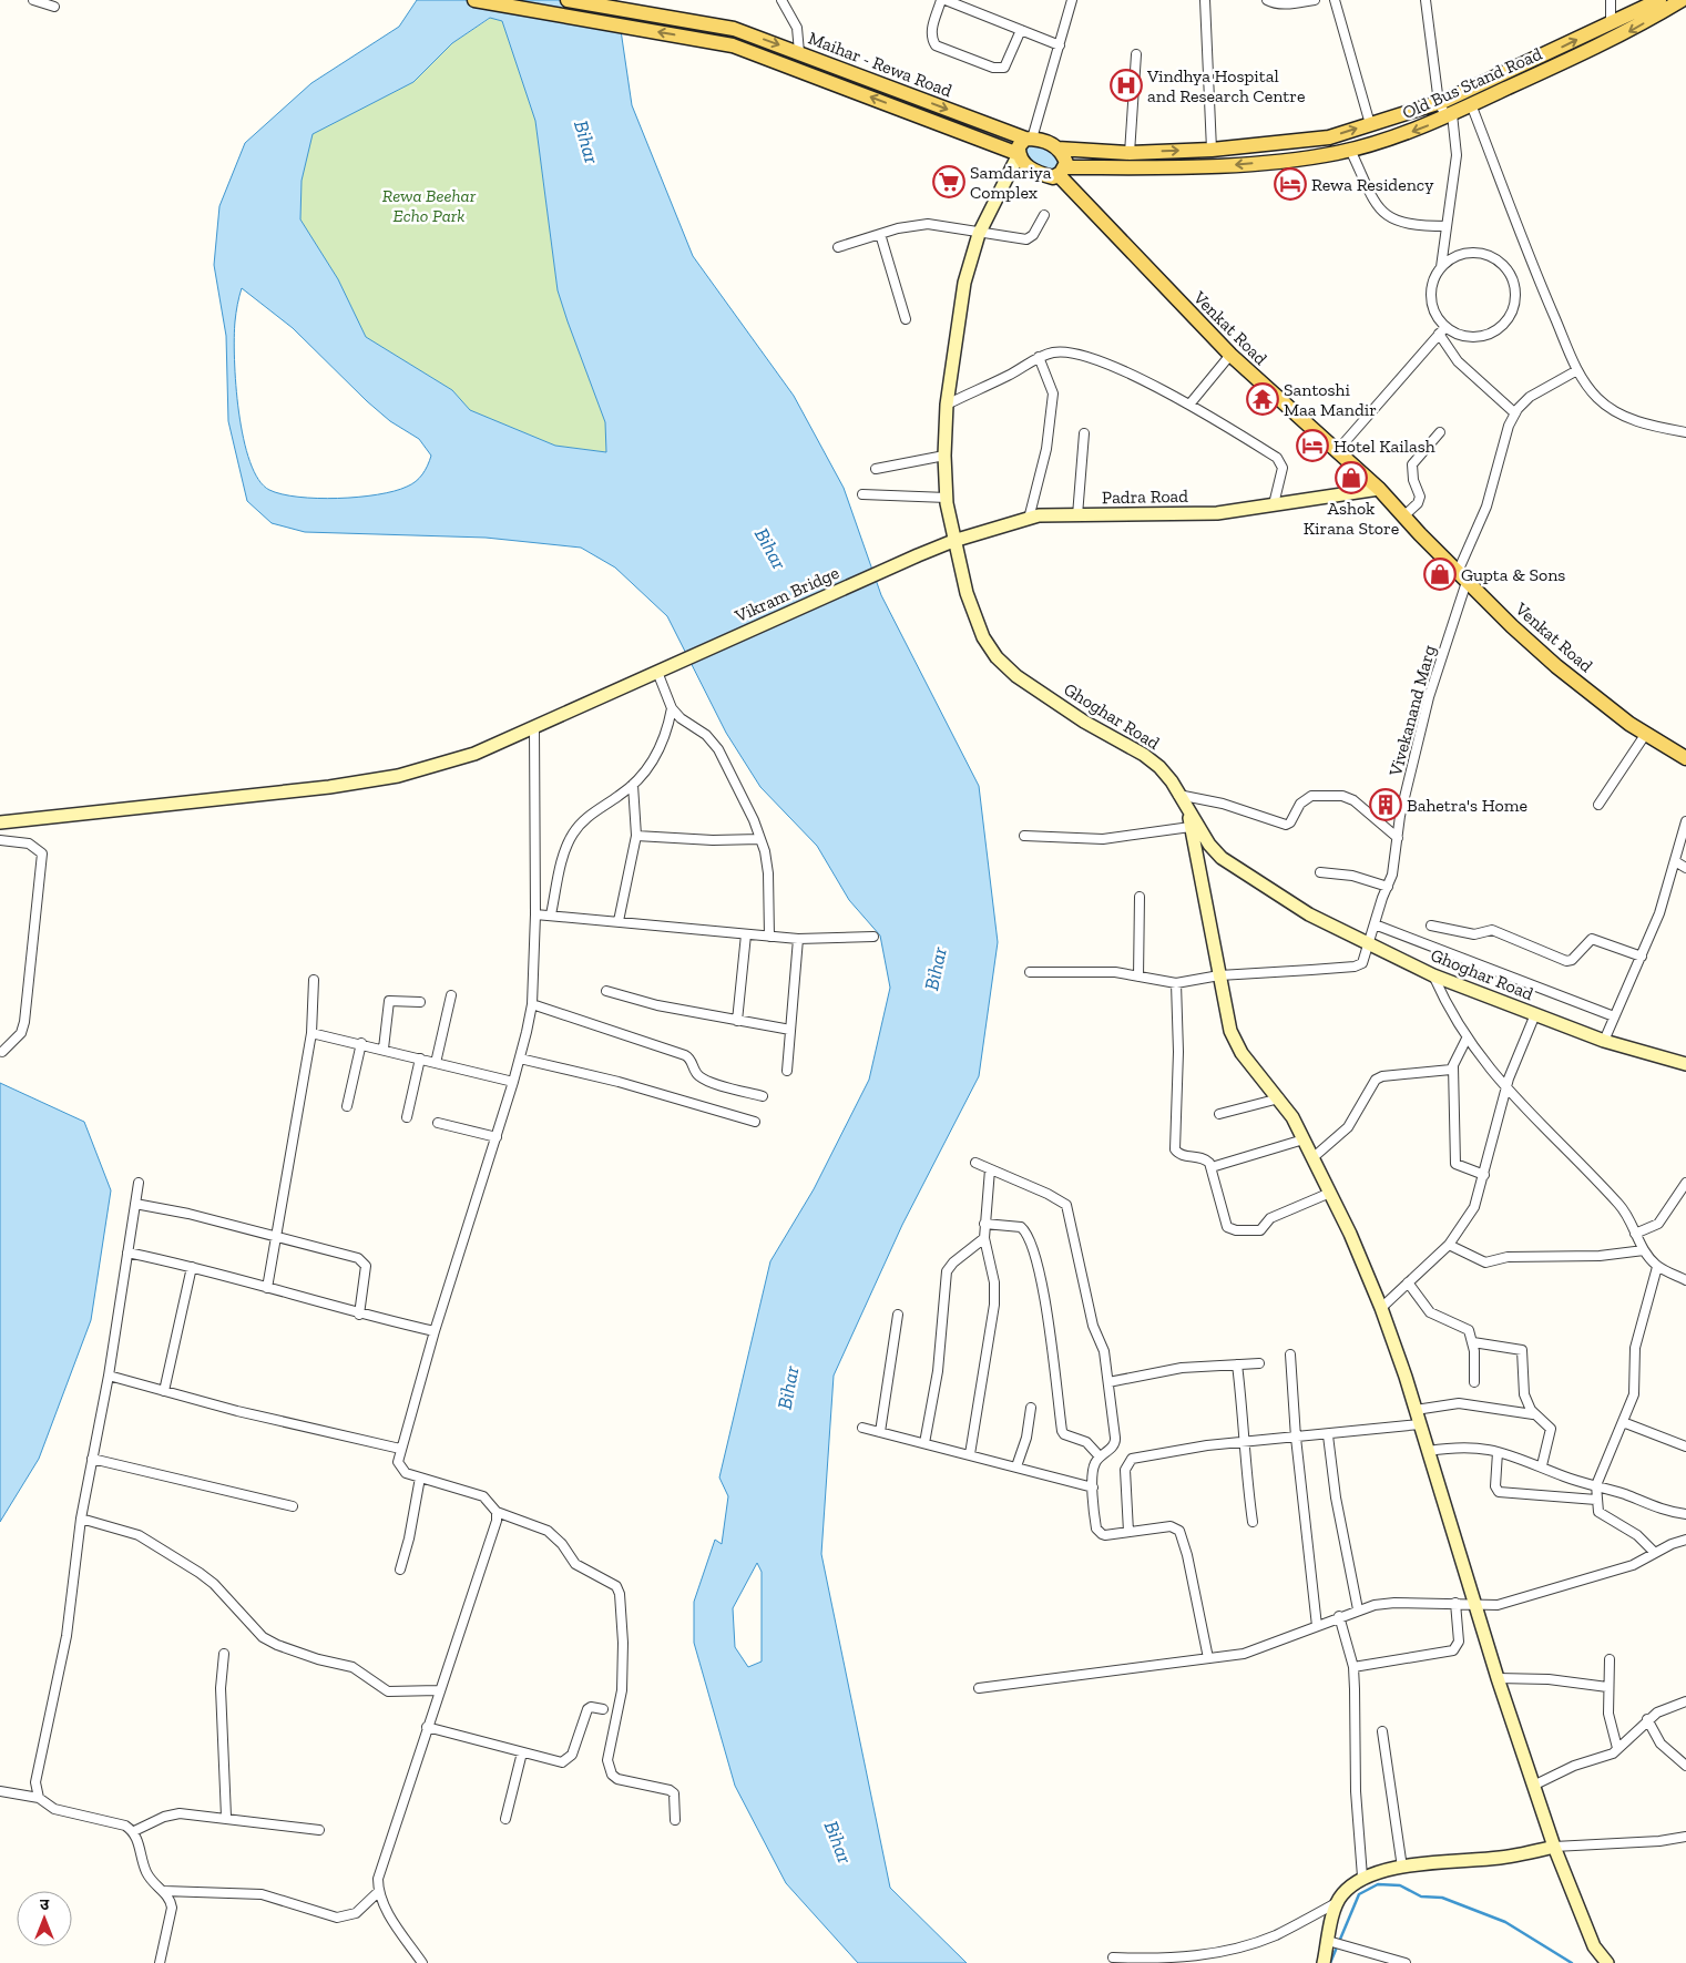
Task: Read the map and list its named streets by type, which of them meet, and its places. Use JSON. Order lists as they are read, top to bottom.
{
  "streets": {
    "main road": ["Maihar - Rewa Road", "Old Bus Stand Road", "Venkat Road"],
    "street": [
      "Padra Road",
      "Vikram Bridge",
      "Vivekanand Marg",
      "Ghoghar Road"
    ]
  },
  "crossings": [
    ["Maihar - Rewa Road", "Old Bus Stand Road"],
    ["Maihar - Rewa Road", "Venkat Road"],
    ["Maihar - Rewa Road", "Ghoghar Road"],
    ["Old Bus Stand Road", "Venkat Road"],
    ["Old Bus Stand Road", "Ghoghar Road"],
    ["Venkat Road", "Padra Road"],
    ["Venkat Road", "Vivekanand Marg"],
    ["Venkat Road", "Ghoghar Road"],
    ["Padra Road", "Vikram Bridge"],
    ["Padra Road", "Ghoghar Road"],
    ["Vivekanand Marg", "Ghoghar Road"]
  ],
  "water": ["Bihar"],
  "parks": ["Rewa Beehar Echo Park"],
  "places": {
    "hospital": ["Vindhya Hospital and Research Centre"],
    "supermarket": ["Samdariya Complex"],
    "hotel": ["Rewa Residency", "Hotel Kailash"],
    "temple": ["Santoshi Maa Mandir"],
    "shop": ["Ashok Kirana Store", "Gupta & Sons"],
    "building": ["Bahetra's Home"]
  },
  "north": "top"
}
